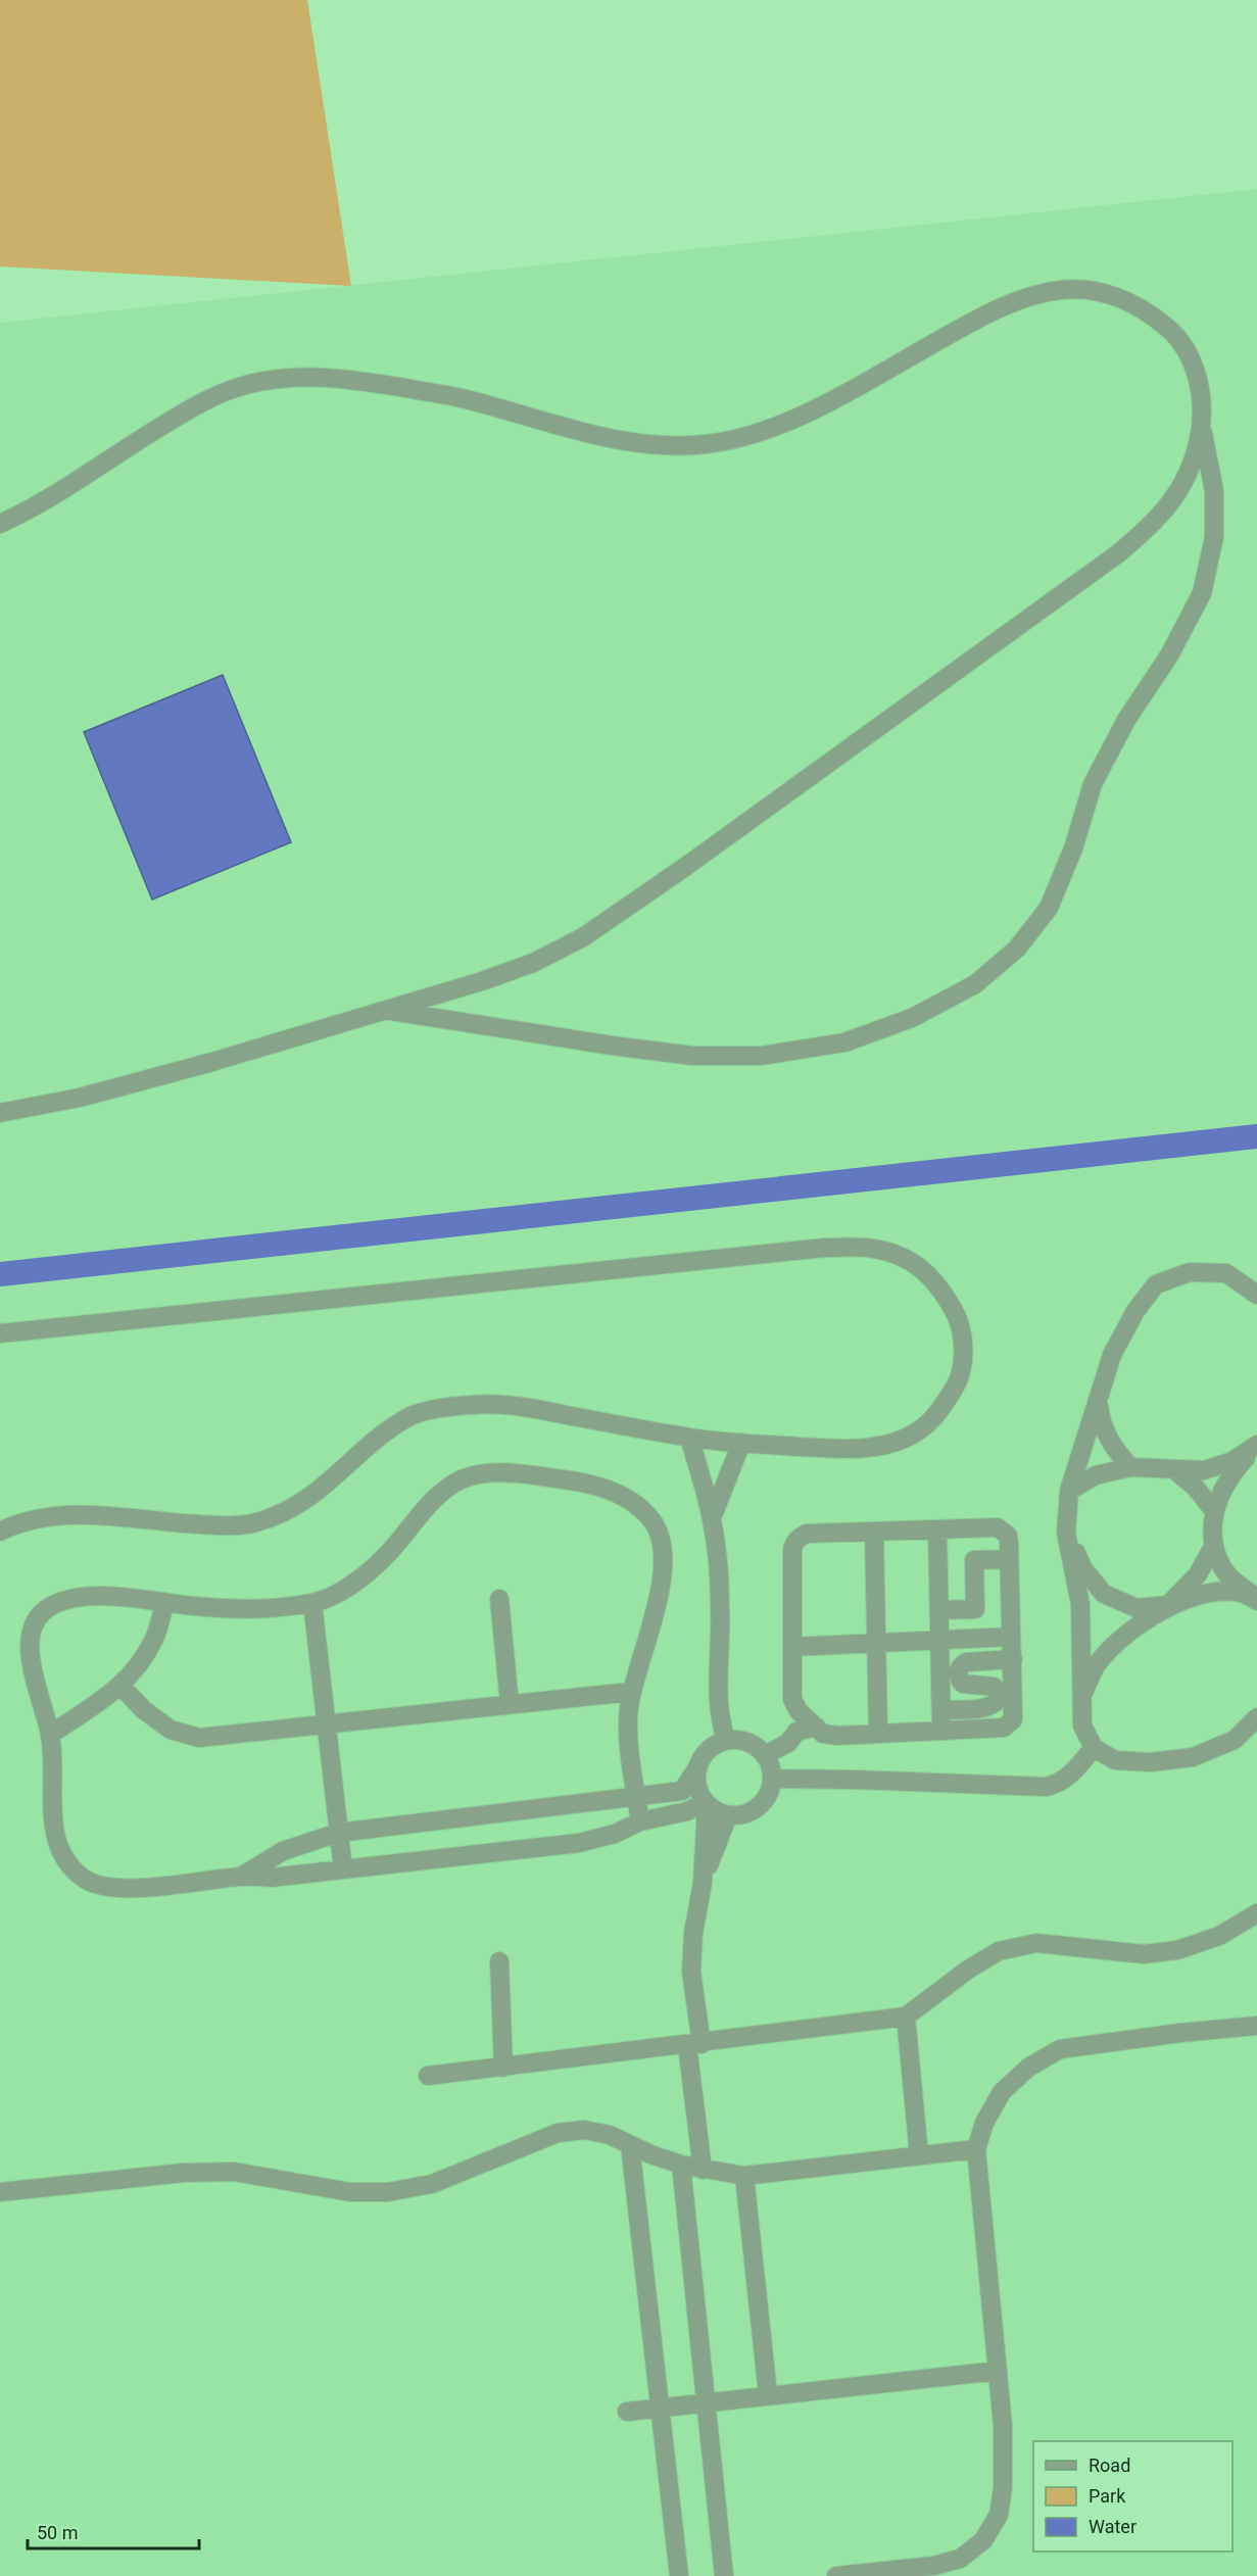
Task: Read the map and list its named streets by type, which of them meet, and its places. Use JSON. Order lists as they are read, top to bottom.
{
  "legend": ["Road", "Park", "Water"],
  "scale_bar": "50 m"
}
